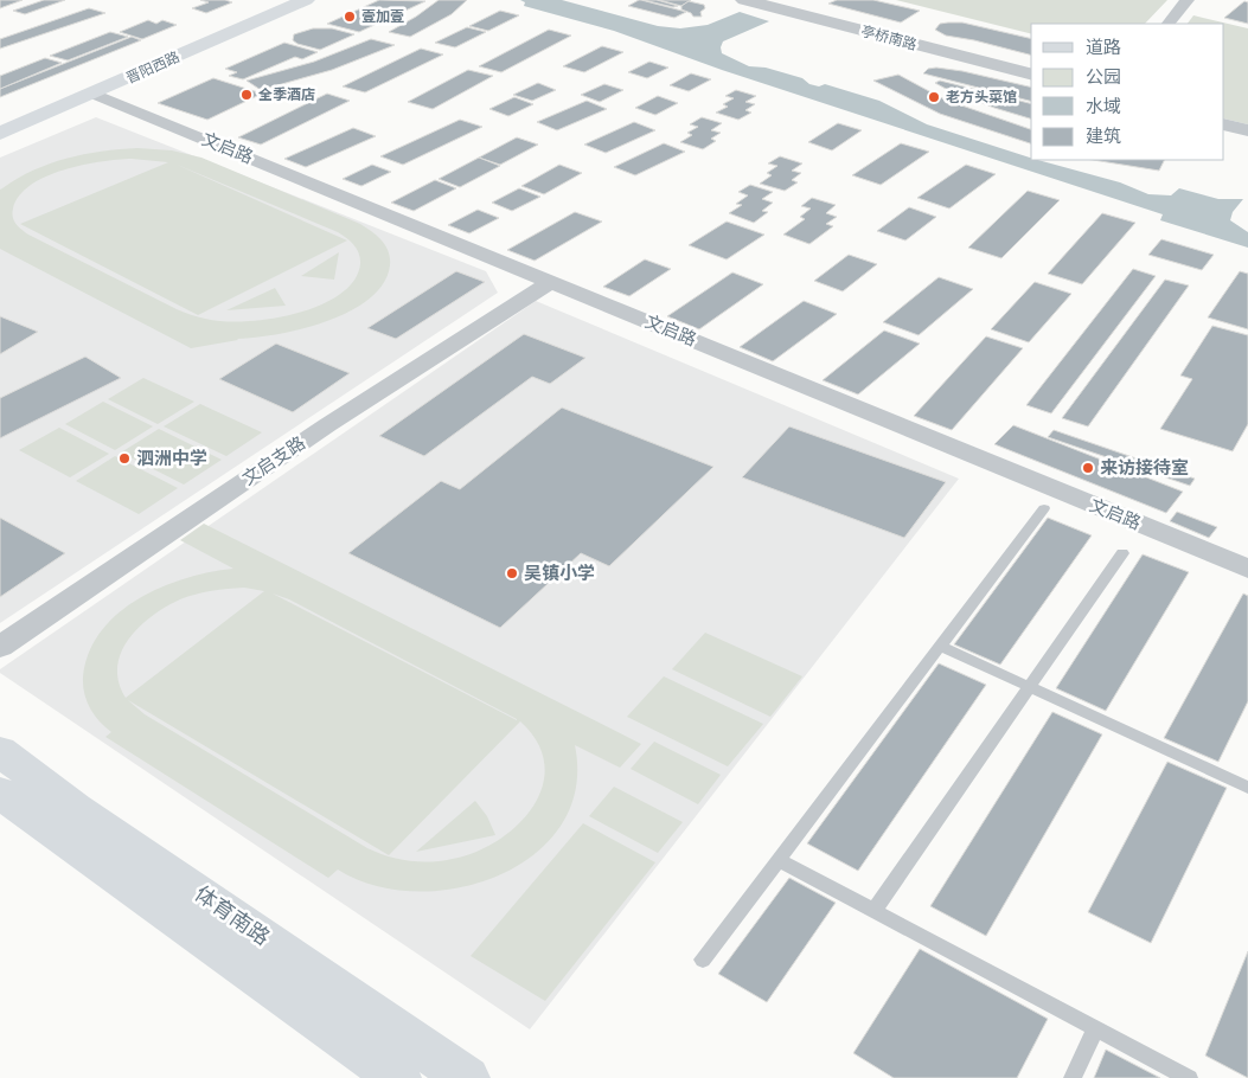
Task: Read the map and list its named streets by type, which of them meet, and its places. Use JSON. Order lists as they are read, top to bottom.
{
  "streets": {
    "main road": ["晋阳西路", "体育南路"],
    "street": ["亭桥南路", "文启路", "文启支路"]
  },
  "crossings": [
    ["晋阳西路", "文启路"],
    ["文启路", "文启支路"]
  ],
  "places": [
    "壹加壹",
    "全季酒店",
    "老方头菜馆",
    "泗洲中学",
    "来访接待室",
    "吴镇小学"
  ],
  "legend": [
    "道路",
    "公园",
    "水域",
    "建筑"
  ]
}
